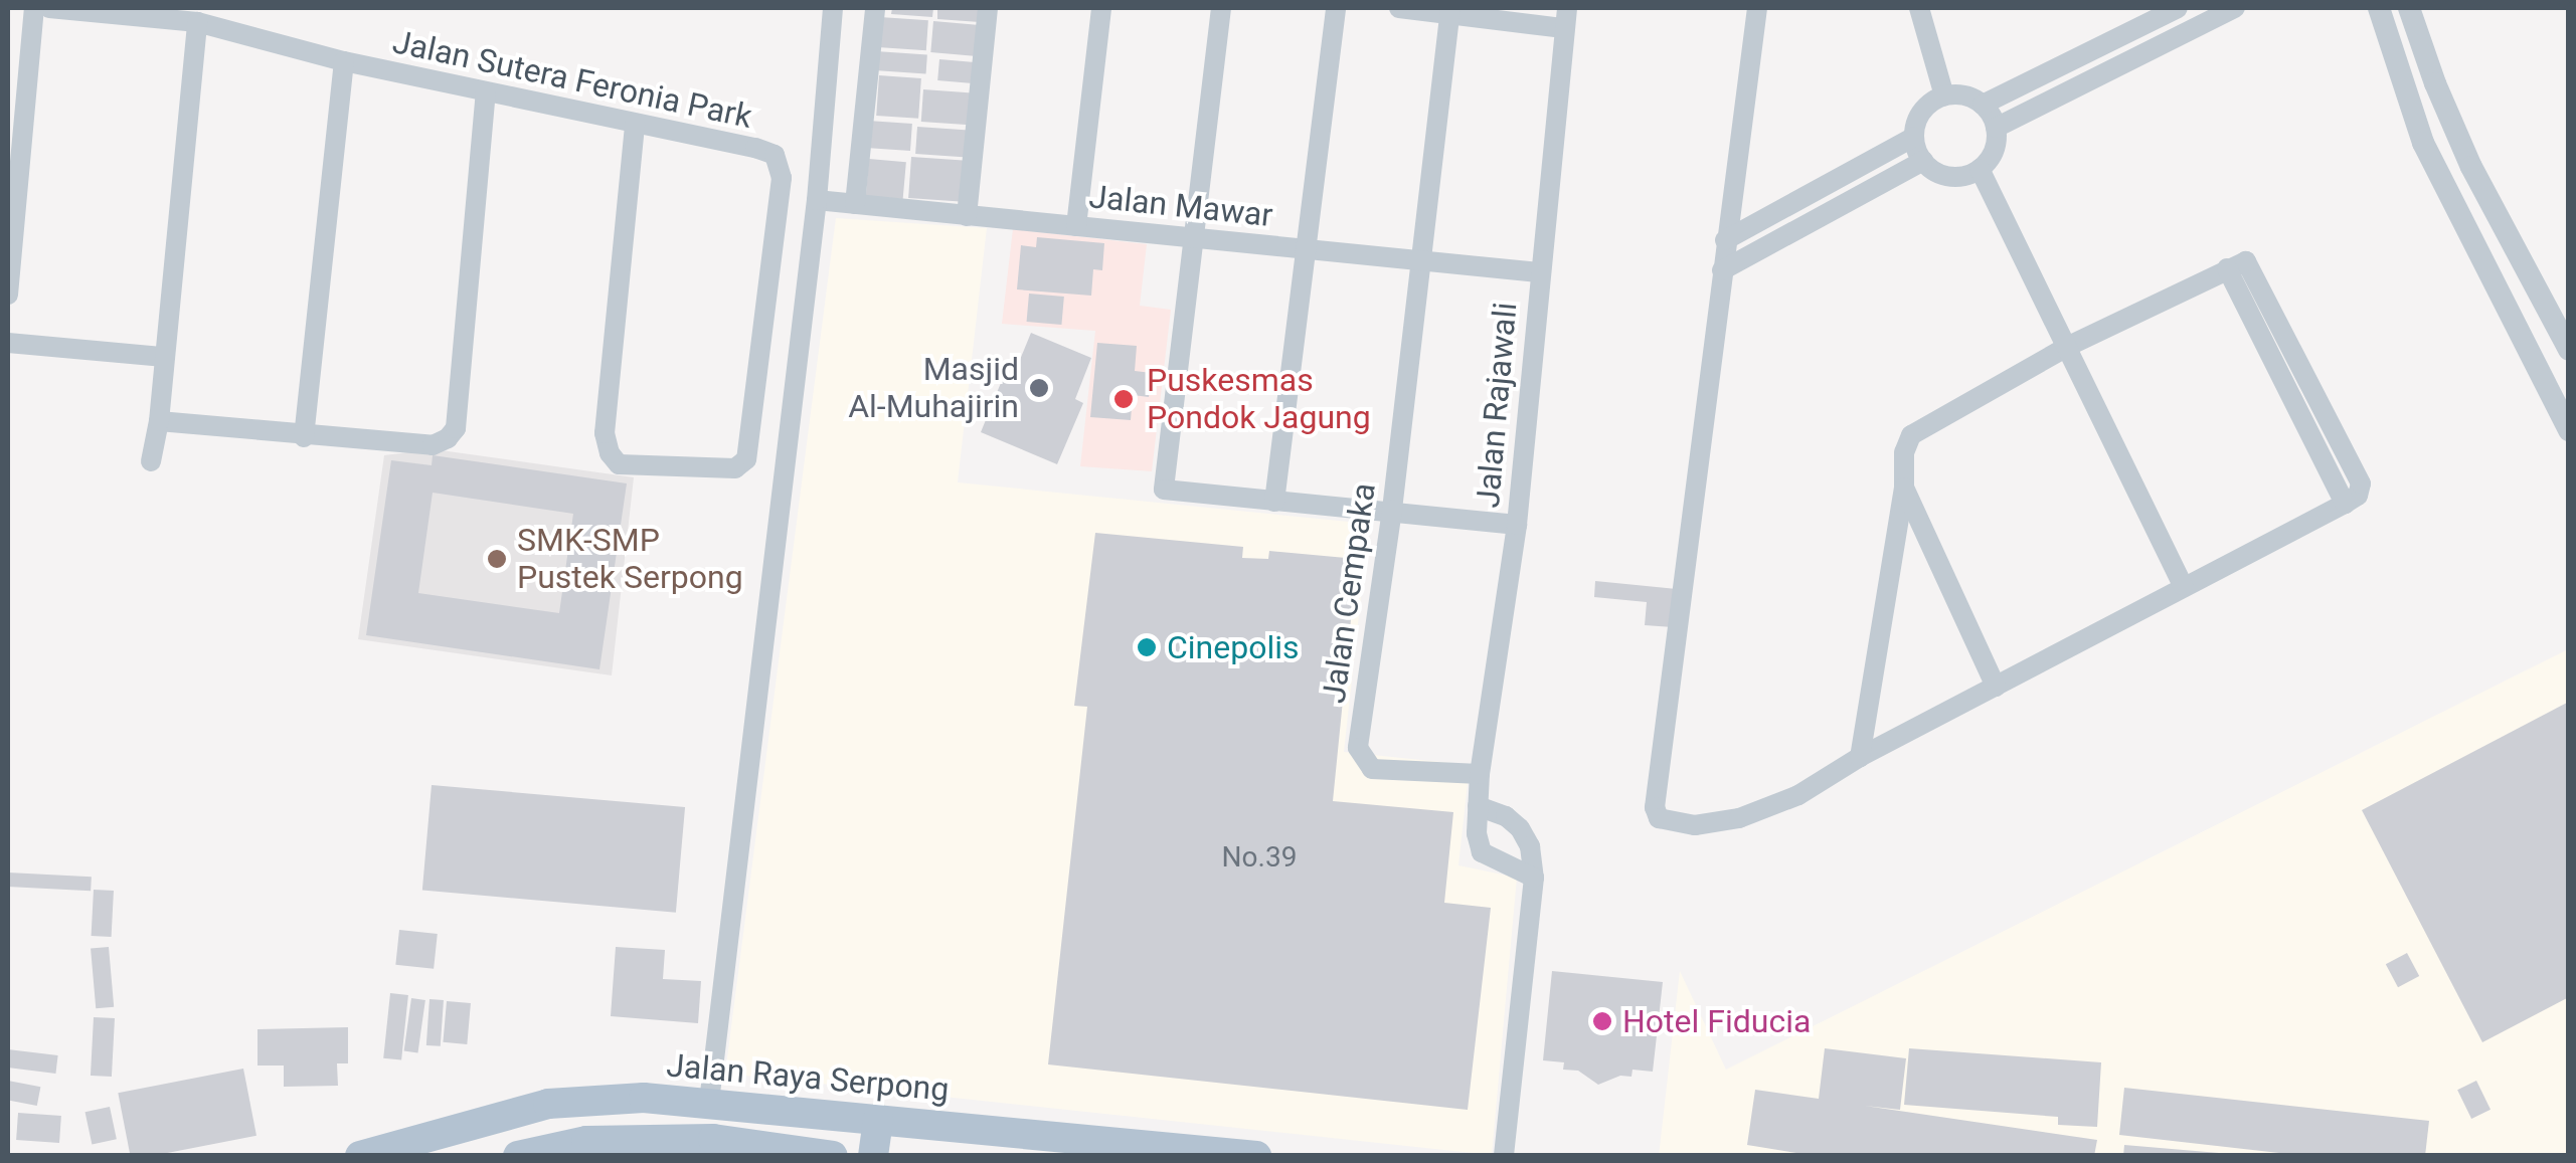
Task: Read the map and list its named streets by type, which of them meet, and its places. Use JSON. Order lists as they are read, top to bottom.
{
  "streets": {
    "main road": ["Jalan Raya Serpong"],
    "street": [
      "Jalan Sutera Feronia Park",
      "Jalan Mawar",
      "Jalan Rajawali",
      "Jalan Cempaka"
    ]
  },
  "crossings": [
    ["Jalan Mawar", "Jalan Rajawali"],
    ["Jalan Mawar", "Jalan Cempaka"],
    ["Jalan Rajawali", "Jalan Cempaka"]
  ],
  "places": [
    "Masjid Al-Muhajirin",
    "Puskesmas Pondok Jagung",
    "SMK-SMP Pustek Serpong",
    "Cinepolis",
    "Hotel Fiducia"
  ],
  "house_numbers": ["No.39"]
}
